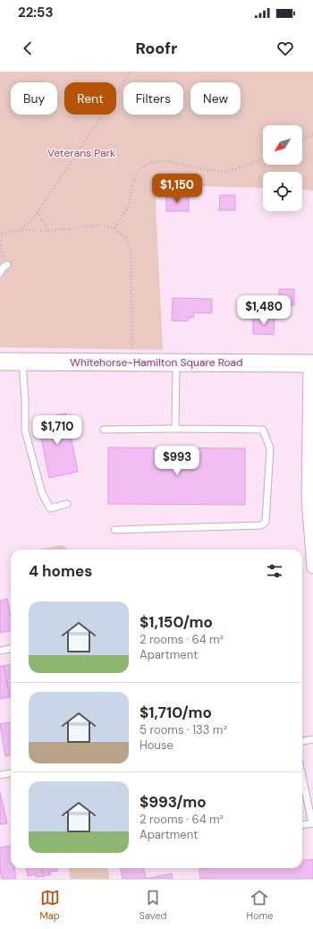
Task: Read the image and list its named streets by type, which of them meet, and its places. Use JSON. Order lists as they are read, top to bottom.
{
  "streets": {
    "street": ["Whitehorse-Hamilton Square Road"]
  },
  "parks": ["Veterans Park"],
  "north": "bottom left",
  "page": {
    "status": "22:53",
    "header": "Roofr",
    "chip": [
      "Buy",
      "Rent",
      "Filters",
      "New"
    ],
    "price": [
      "$1,150",
      "$1,480",
      "$1,710",
      "$993"
    ],
    "heading": "4 homes",
    "list": [
      {
        "name": "$1,150/mo",
        "note": "2 rooms · 64 m² · Apartment"
      },
      {
        "name": "$1,710/mo",
        "note": "5 rooms · 133 m² · House"
      },
      {
        "name": "$993/mo",
        "note": "2 rooms · 64 m² · Apartment"
      }
    ],
    "tabs": ["Map", "Saved", "Home"]
  }
}
